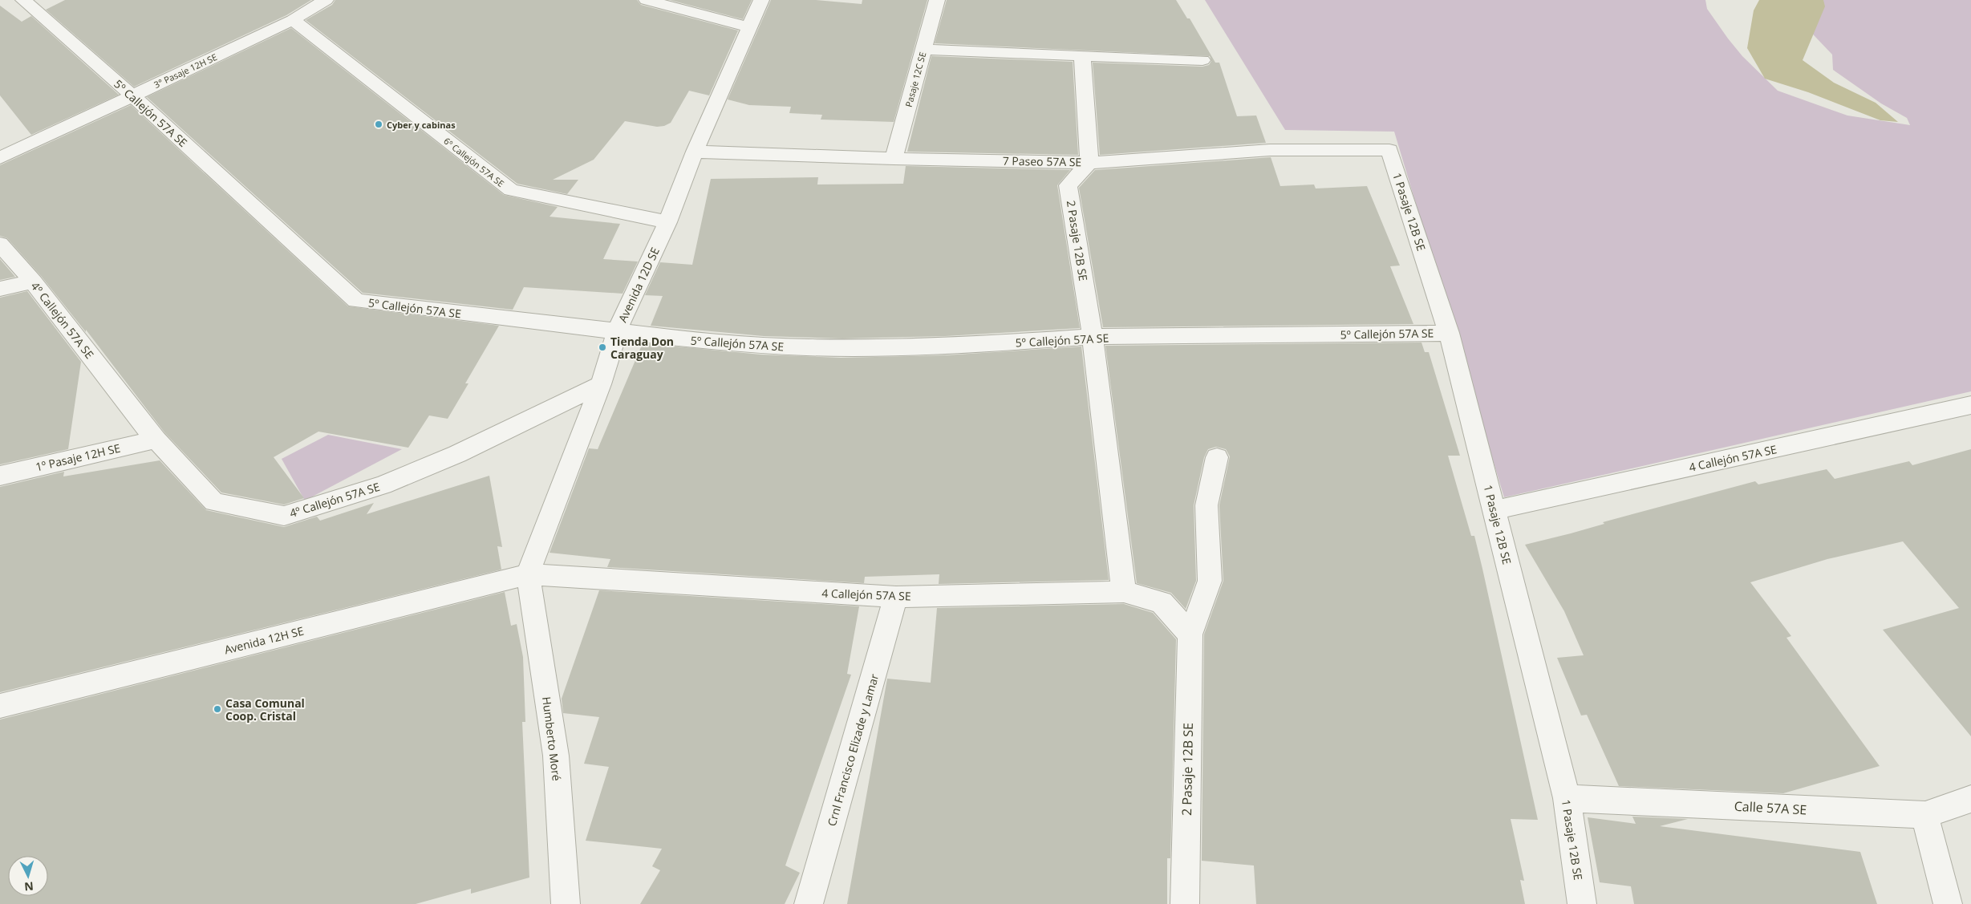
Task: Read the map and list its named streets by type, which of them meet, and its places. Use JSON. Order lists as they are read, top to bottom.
{
  "streets": {
    "street": [
      "3° Pasaje 12H SE",
      "Pasaje 12C SE",
      "5º Callejón 57A SE",
      "7 Paseo 57A SE",
      "6º Callejón 57A SE",
      "1 Pasaje 12B SE",
      "2 Pasaje 12B SE",
      "Avenida 12D SE",
      "4º Callejón 57A SE",
      "1º Pasaje 12H SE",
      "4 Callejón 57A SE",
      "Avenida 12H SE",
      "Humberto Moré",
      "Crnl Francisco Elizade y Lamar",
      "Calle 57A SE"
    ]
  },
  "crossings": [
    ["3° Pasaje 12H SE", "5º Callejón 57A SE"],
    ["3° Pasaje 12H SE", "6º Callejón 57A SE"],
    ["Pasaje 12C SE", "7 Paseo 57A SE"],
    ["5º Callejón 57A SE", "1 Pasaje 12B SE"],
    ["5º Callejón 57A SE", "2 Pasaje 12B SE"],
    ["5º Callejón 57A SE", "Avenida 12D SE"],
    ["7 Paseo 57A SE", "1 Pasaje 12B SE"],
    ["7 Paseo 57A SE", "2 Pasaje 12B SE"],
    ["7 Paseo 57A SE", "Avenida 12D SE"],
    ["6º Callejón 57A SE", "Avenida 12D SE"],
    ["1 Pasaje 12B SE", "4 Callejón 57A SE"],
    ["1 Pasaje 12B SE", "Calle 57A SE"],
    ["2 Pasaje 12B SE", "4 Callejón 57A SE"],
    ["Avenida 12D SE", "4º Callejón 57A SE"],
    ["Avenida 12D SE", "4 Callejón 57A SE"],
    ["Avenida 12D SE", "Avenida 12H SE"],
    ["Avenida 12D SE", "Humberto Moré"],
    ["4º Callejón 57A SE", "1º Pasaje 12H SE"],
    ["4 Callejón 57A SE", "Avenida 12H SE"],
    ["4 Callejón 57A SE", "Humberto Moré"],
    ["4 Callejón 57A SE", "Crnl Francisco Elizade y Lamar"],
    ["Avenida 12H SE", "Humberto Moré"]
  ],
  "places": ["Cyber y cabinas", "Tienda Don Caraguay", "Casa Comunal Coop. Cristal"],
  "north": "bottom"
}
